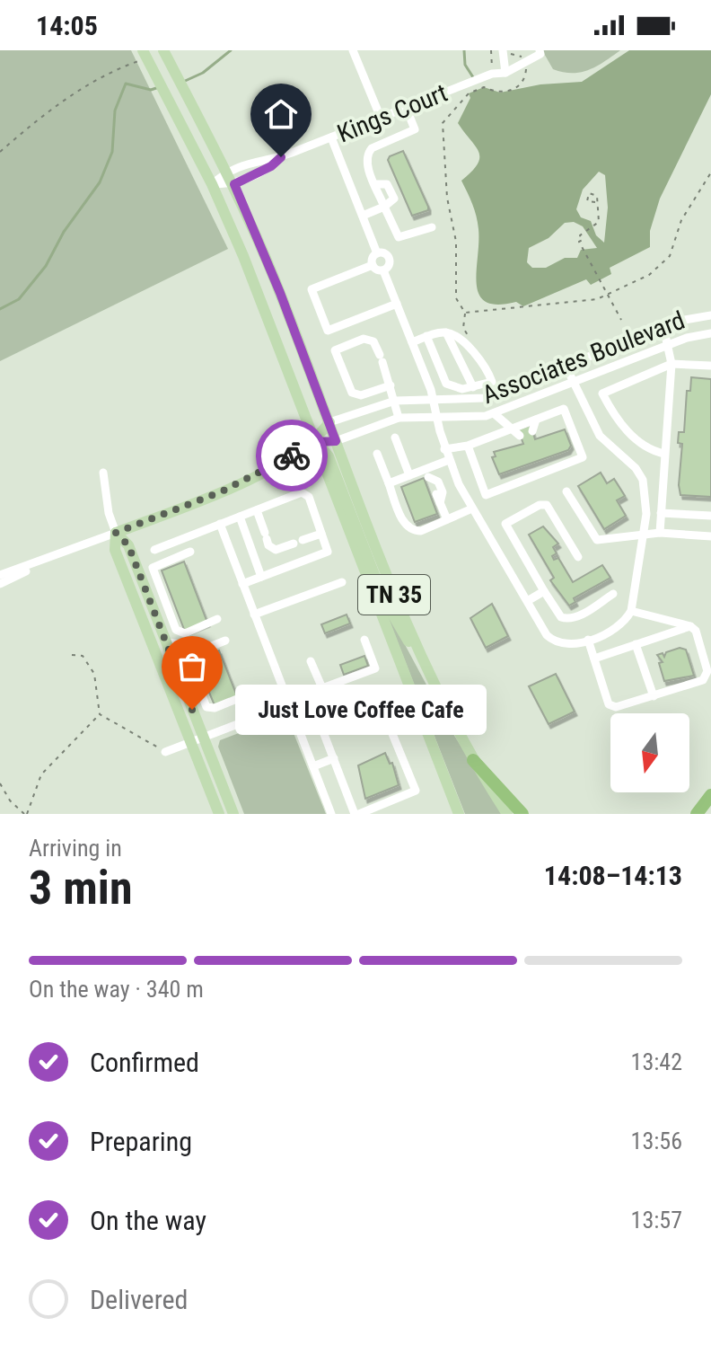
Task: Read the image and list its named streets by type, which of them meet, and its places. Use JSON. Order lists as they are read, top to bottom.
{
  "streets": {
    "main road": ["TN 35"],
    "street": ["Kings Court", "Associates Boulevard"]
  },
  "crossings": [
    ["Kings Court", "TN 35"],
    ["Associates Boulevard", "TN 35"]
  ],
  "places": ["Just Love Coffee Cafe"],
  "north": "bottom",
  "page": {
    "status": "14:05",
    "bubble": "Just Love Coffee Cafe",
    "heading": ["3 min", "Arriving in", "14:08–14:13"],
    "bar": "On the way · 340 m",
    "list": [
      ["Confirmed", "13:42"],
      ["Preparing", "13:56"],
      ["On the way", "13:57"],
      "Delivered"
    ]
  }
}
